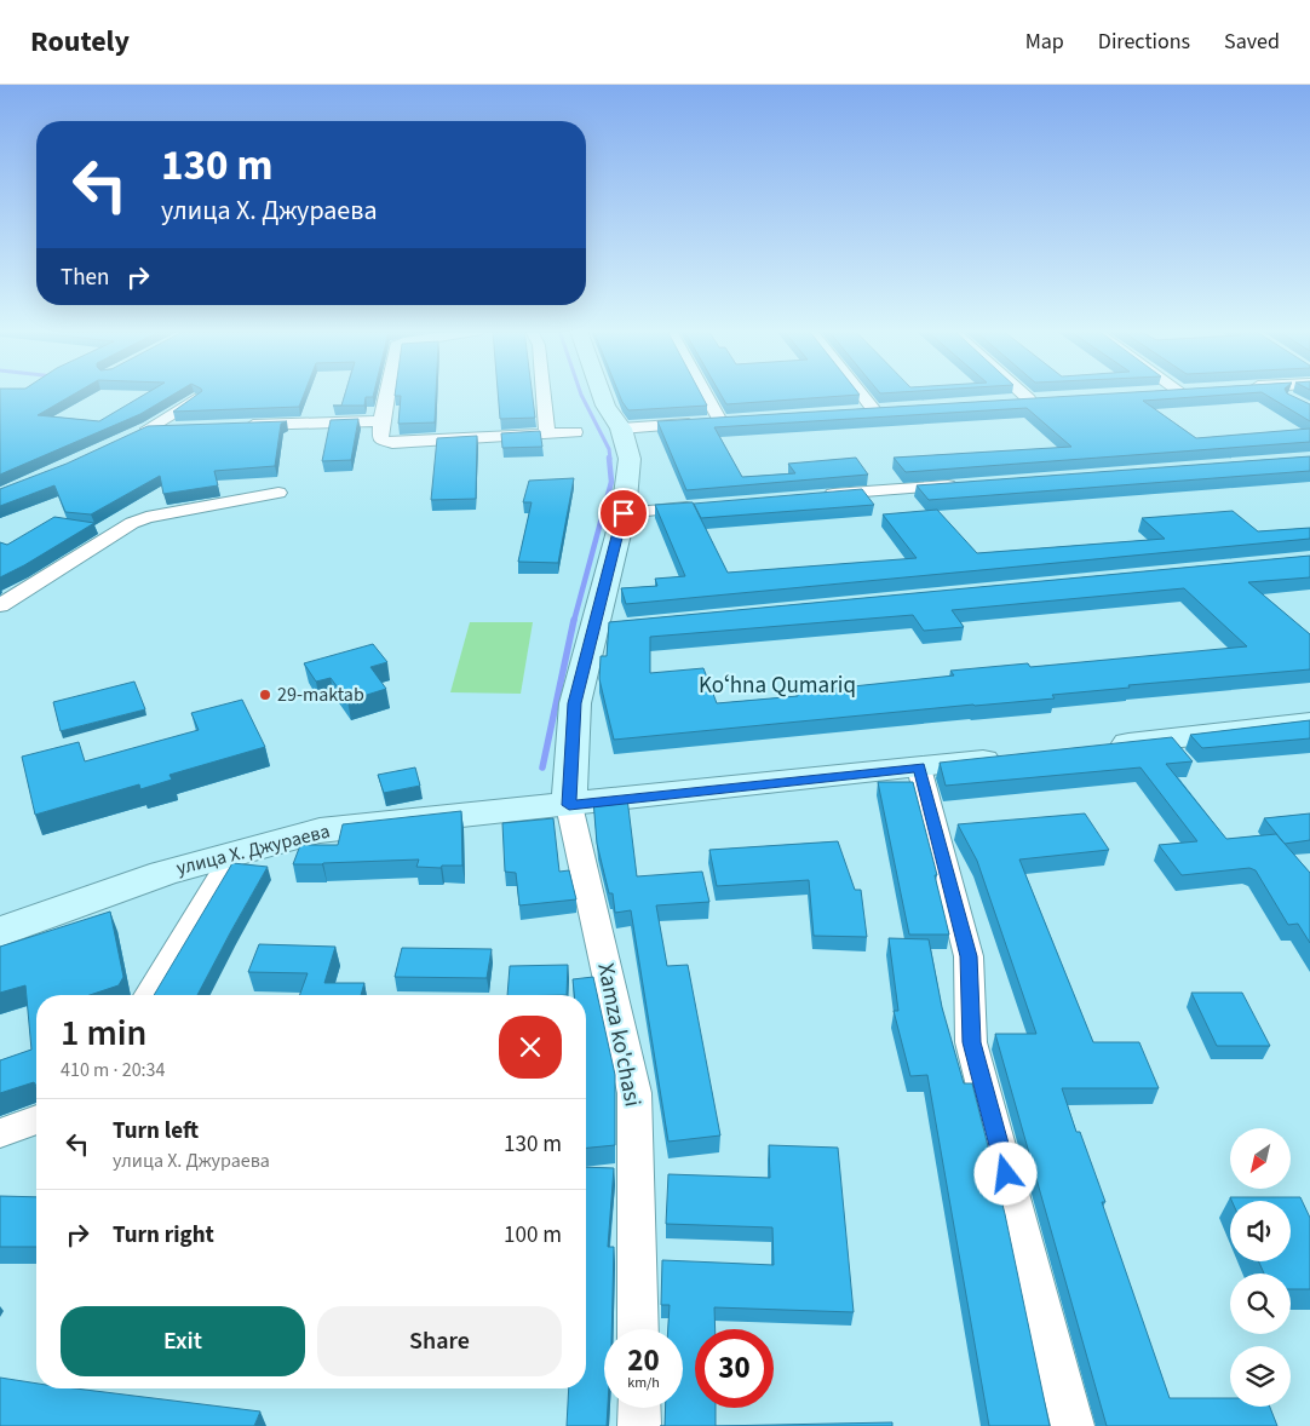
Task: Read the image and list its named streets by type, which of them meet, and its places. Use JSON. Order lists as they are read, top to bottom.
{
  "streets": {
    "street": ["улица Х. Джураева", "Xamza ko'chasi"]
  },
  "crossings": [
    ["улица Х. Джураева", "Xamza ko'chasi"]
  ],
  "districts": ["Koʻhna Qumariq"],
  "places": ["29-maktab"],
  "north": "bottom left",
  "page": {
    "header": "Routely",
    "nav": ["Map", "Directions", "Saved"],
    "turn": ["130 m", "улица Х. Джураева"],
    "then": "Then",
    "heading": ["1 min", "410 m · 20:34"],
    "list": [
      {
        "name": "Turn left",
        "note": "улица Х. Джураева",
        "value": "130 m"
      },
      {
        "name": "Turn right",
        "value": "100 m"
      }
    ],
    "buttons": ["Exit", "Share"],
    "speed": "20 km/h",
    "limit": "30"
  }
}
